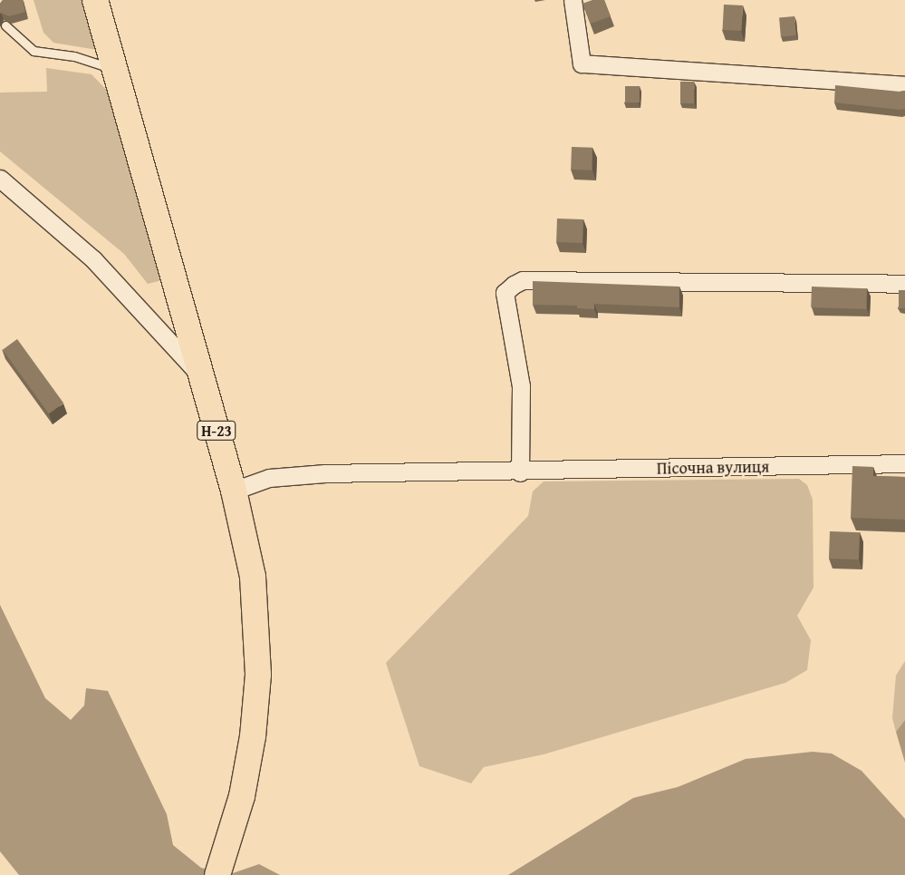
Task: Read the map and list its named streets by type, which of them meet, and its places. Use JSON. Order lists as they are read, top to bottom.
{
  "streets": {
    "main road": ["Н-23"],
    "street": ["Пісочна вулиця"]
  },
  "crossings": [
    ["Н-23", "Пісочна вулиця"]
  ]
}
